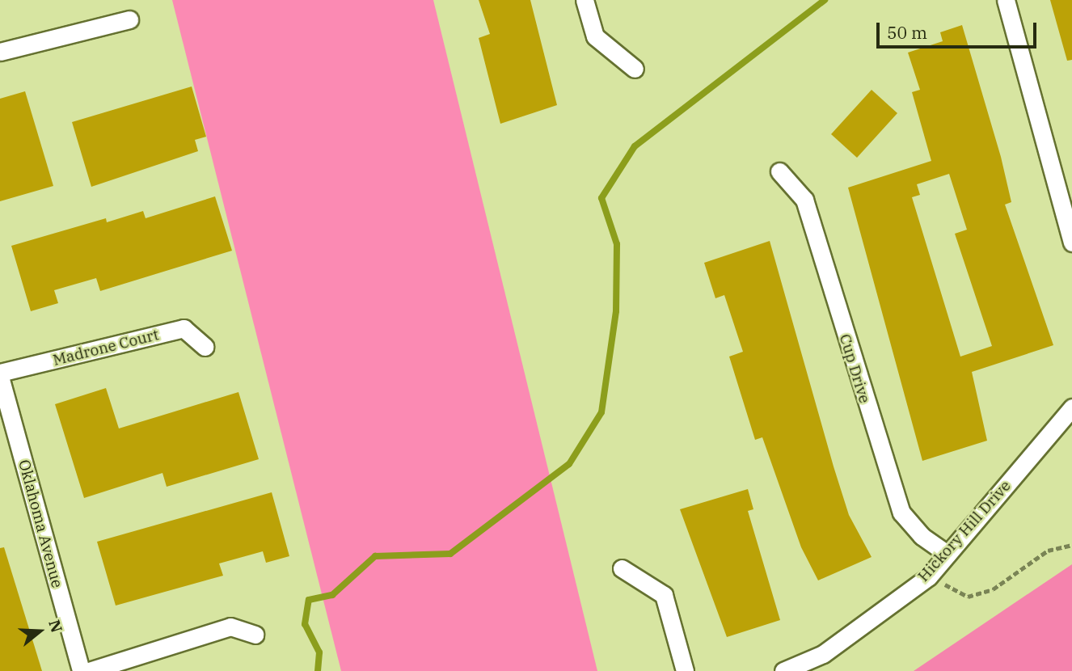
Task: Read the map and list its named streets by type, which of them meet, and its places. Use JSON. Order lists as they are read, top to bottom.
{
  "streets": {
    "street": [
      "Madrone Court",
      "Cup Drive",
      "Oklahoma Avenue",
      "Hickory Hill Drive"
    ]
  },
  "crossings": [
    ["Madrone Court", "Oklahoma Avenue"],
    ["Cup Drive", "Hickory Hill Drive"]
  ],
  "scale_bar": "50 m",
  "north": "right"
}
